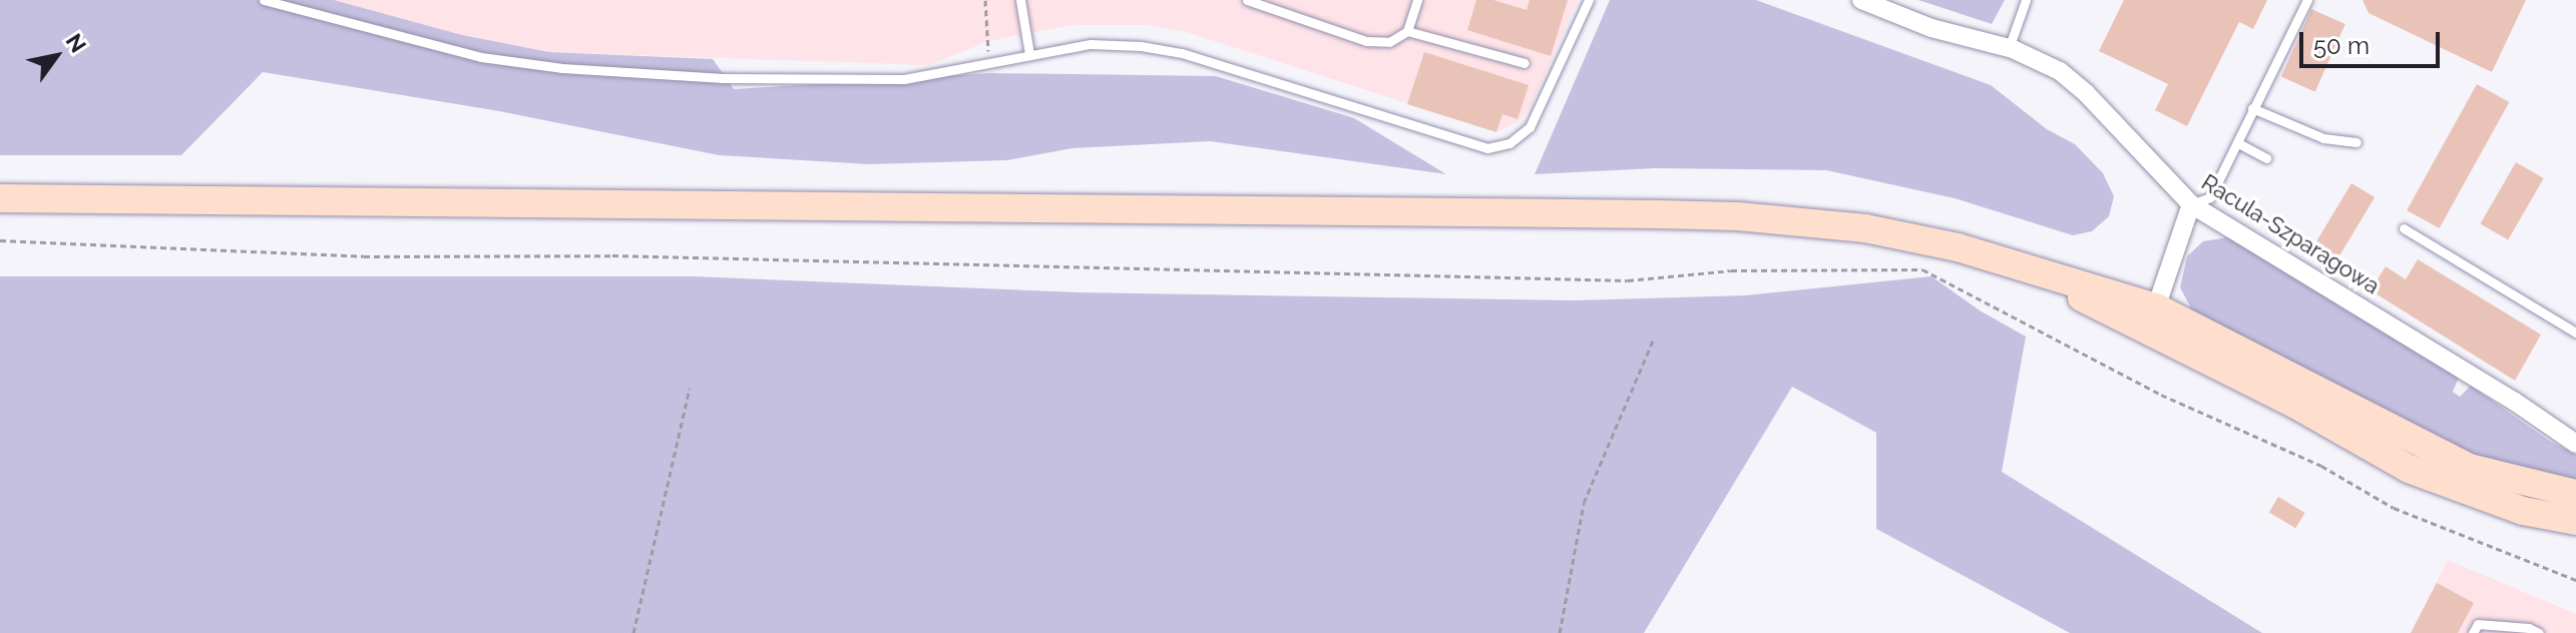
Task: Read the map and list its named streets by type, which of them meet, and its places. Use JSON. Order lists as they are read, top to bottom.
{
  "streets": {
    "street": ["Racula-Szparagowa"]
  },
  "scale_bar": "50 m",
  "north": "top right"
}
